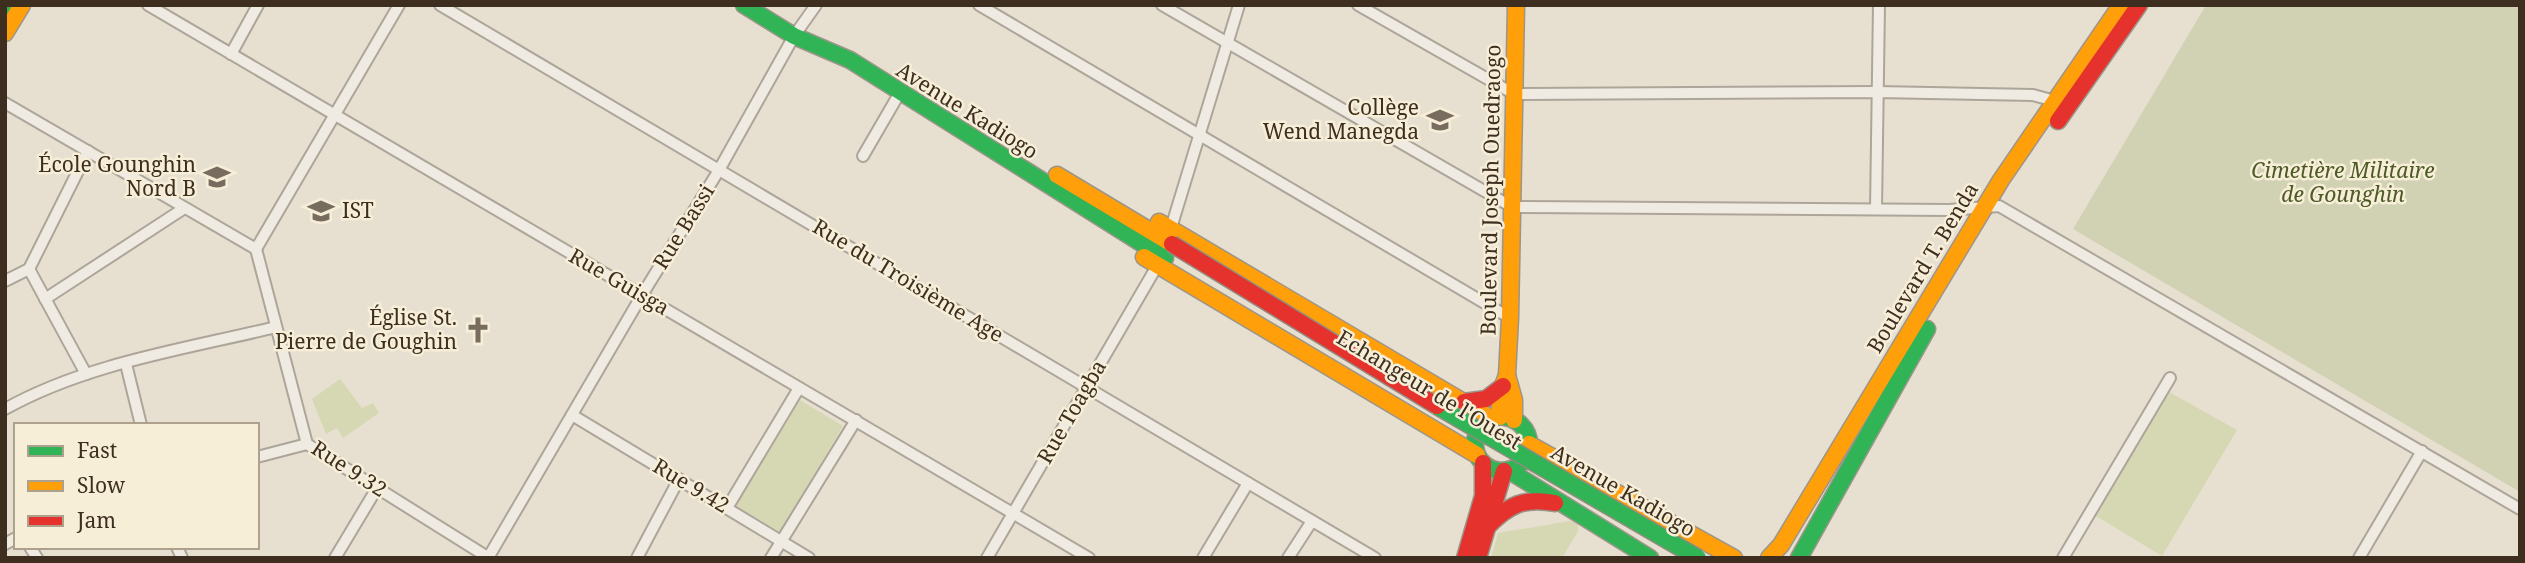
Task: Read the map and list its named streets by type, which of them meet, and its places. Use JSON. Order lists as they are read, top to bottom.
{
  "streets": {
    "main road": [
      "Avenue Kadiogo",
      "Boulevard Joseph Ouedraogo",
      "Boulevard T. Benda",
      "Echangeur de l'Ouest"
    ],
    "street": [
      "Rue Bassi",
      "Rue du Troisième Age",
      "Rue Guisga",
      "Rue Toagba",
      "Rue 9.32",
      "Rue 9.42"
    ]
  },
  "crossings": [
    ["Avenue Kadiogo", "Rue Bassi"],
    ["Avenue Kadiogo", "Echangeur de l'Ouest"],
    ["Avenue Kadiogo", "Rue Toagba"],
    ["Rue Bassi", "Rue du Troisième Age"],
    ["Rue Bassi", "Rue Guisga"],
    ["Rue Bassi", "Rue 9.32"],
    ["Rue Bassi", "Rue 9.42"],
    ["Rue du Troisième Age", "Rue Toagba"],
    ["Rue Guisga", "Rue Toagba"],
    ["Echangeur de l'Ouest", "Rue Toagba"]
  ],
  "parks": ["Cimetière Militaire de Gounghin"],
  "places": {
    "school or university": ["Collège Wend Manegda", "École Gounghin Nord B", "IST"],
    "church": ["Église St. Pierre de Goughin"]
  },
  "legend": ["Fast", "Slow", "Jam"]
}
